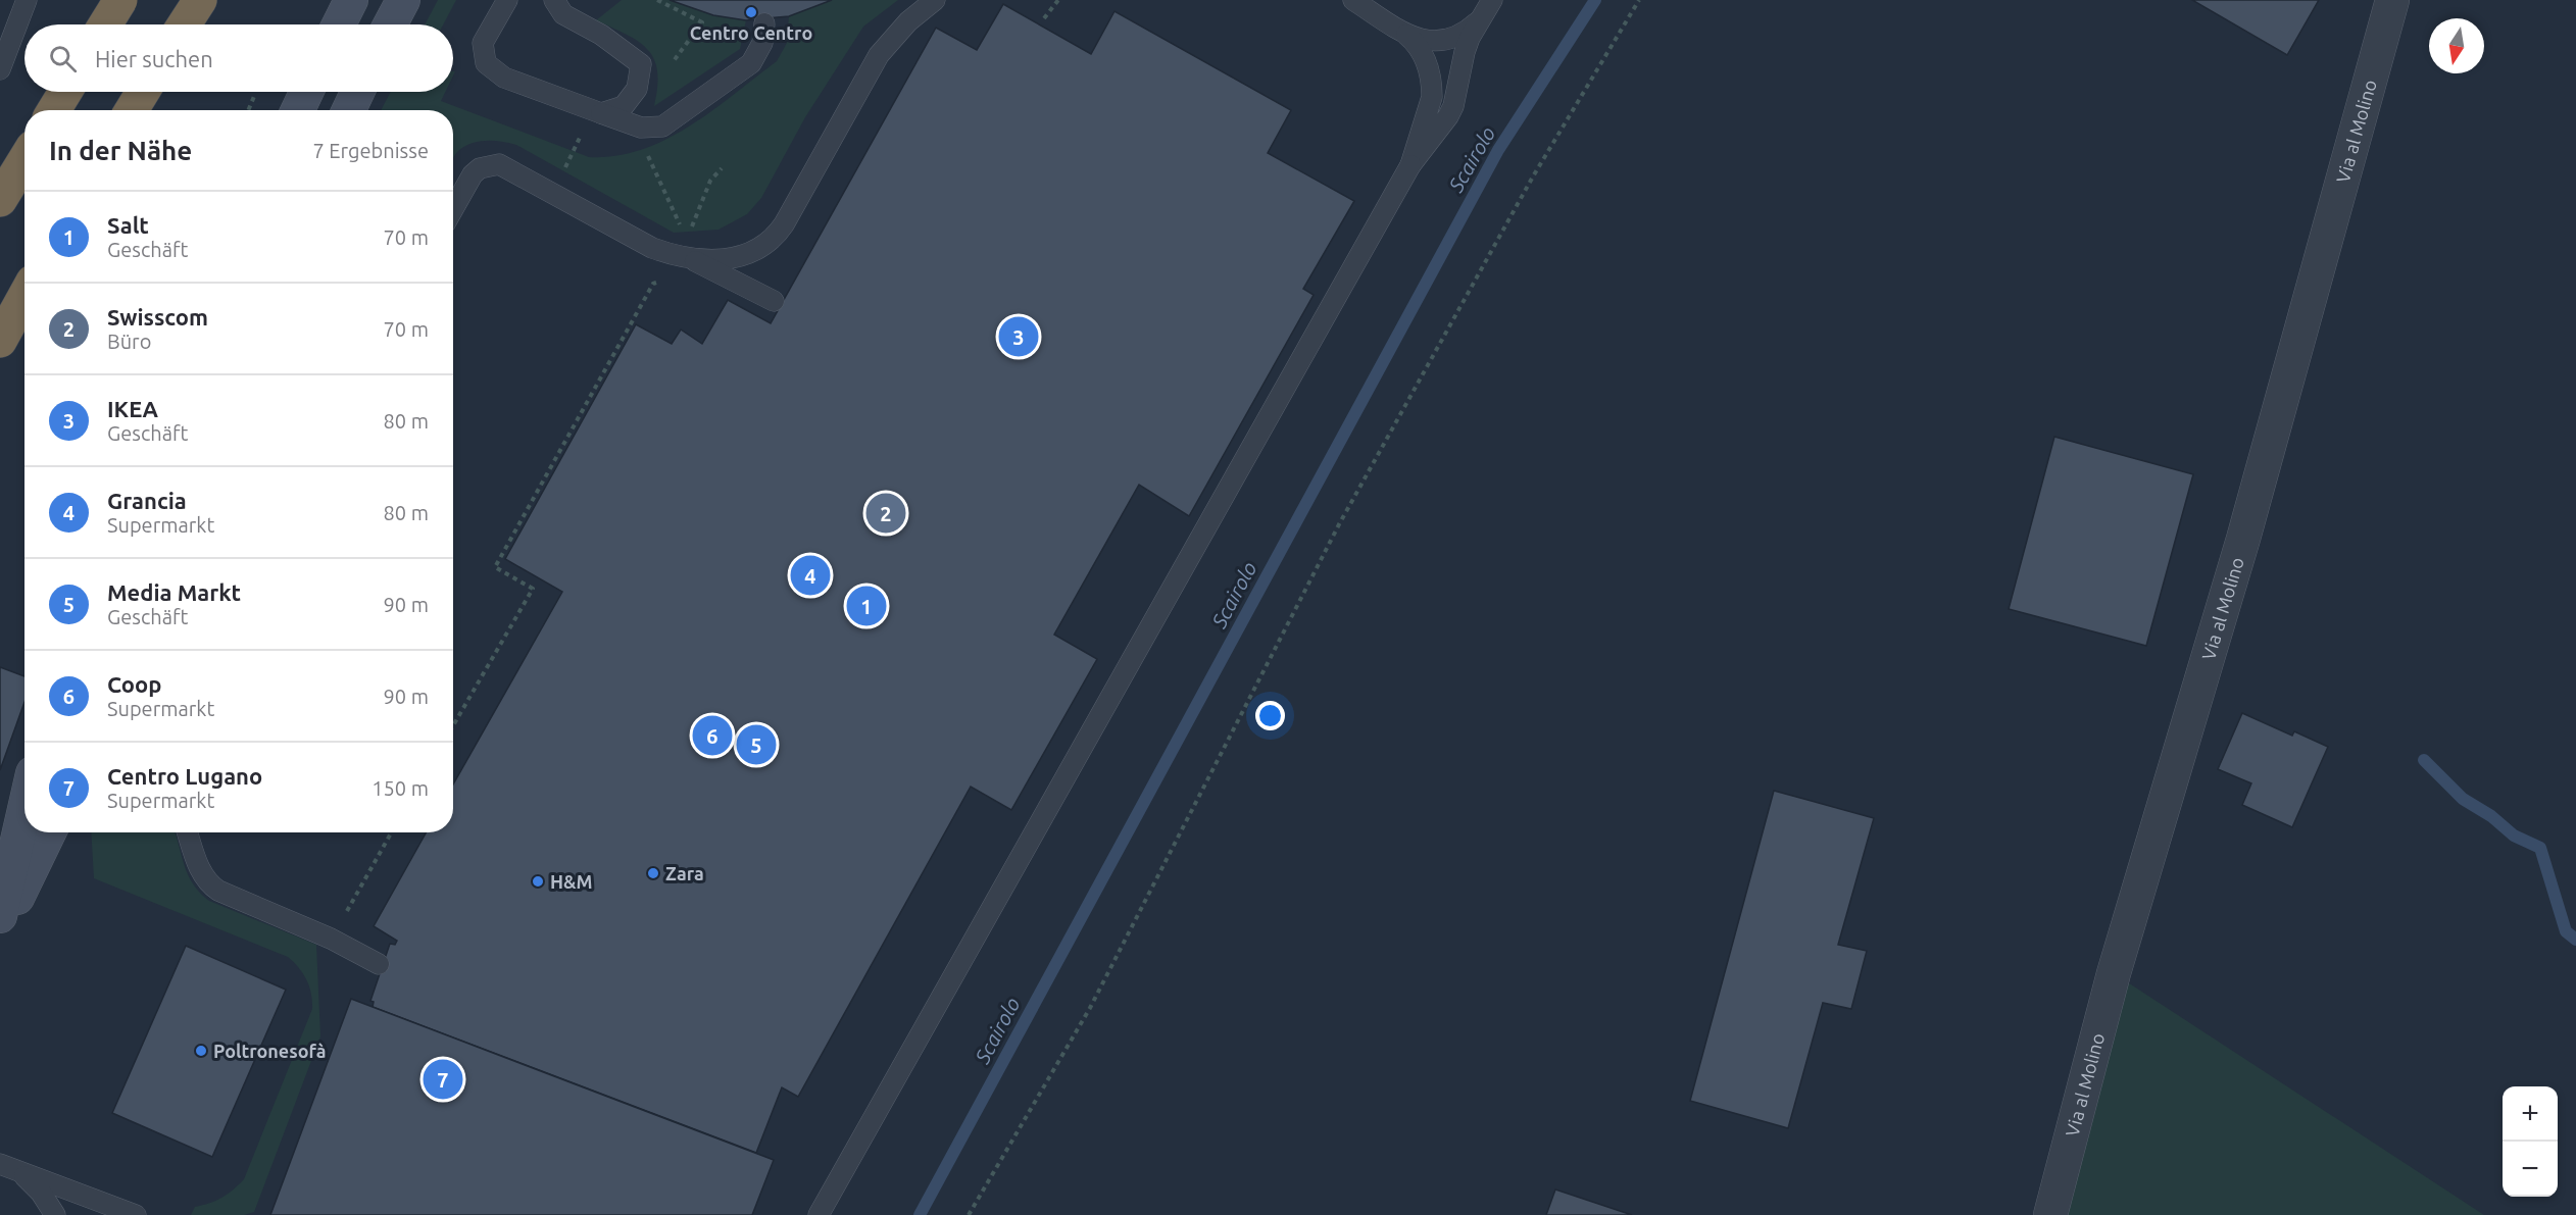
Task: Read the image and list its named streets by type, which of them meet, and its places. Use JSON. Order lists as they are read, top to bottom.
{
  "streets": {
    "street": ["Via al Molino"]
  },
  "water": ["Scairolo"],
  "places": [
    "Centro Centro",
    "Zara",
    "H&M",
    "Poltronesofà"
  ],
  "north": "bottom",
  "page": {
    "search": "Hier suchen",
    "heading": ["In der Nähe", "7 Ergebnisse"],
    "list": [
      {
        "mark": "1",
        "name": "Salt",
        "note": "Geschäft",
        "value": "70 m"
      },
      {
        "mark": "2",
        "name": "Swisscom",
        "note": "Büro",
        "value": "70 m"
      },
      {
        "mark": "3",
        "name": "IKEA",
        "note": "Geschäft",
        "value": "80 m"
      },
      {
        "mark": "4",
        "name": "Grancia",
        "note": "Supermarkt",
        "value": "80 m"
      },
      {
        "mark": "5",
        "name": "Media Markt",
        "note": "Geschäft",
        "value": "90 m"
      },
      {
        "mark": "6",
        "name": "Coop",
        "note": "Supermarkt",
        "value": "90 m"
      },
      {
        "mark": "7",
        "name": "Centro Lugano",
        "note": "Supermarkt",
        "value": "150 m"
      }
    ],
    "pins": [
      "3",
      "2",
      "4",
      "1",
      "6",
      "5",
      "7"
    ],
    "map_buttons": ["+", "−"]
  }
}
